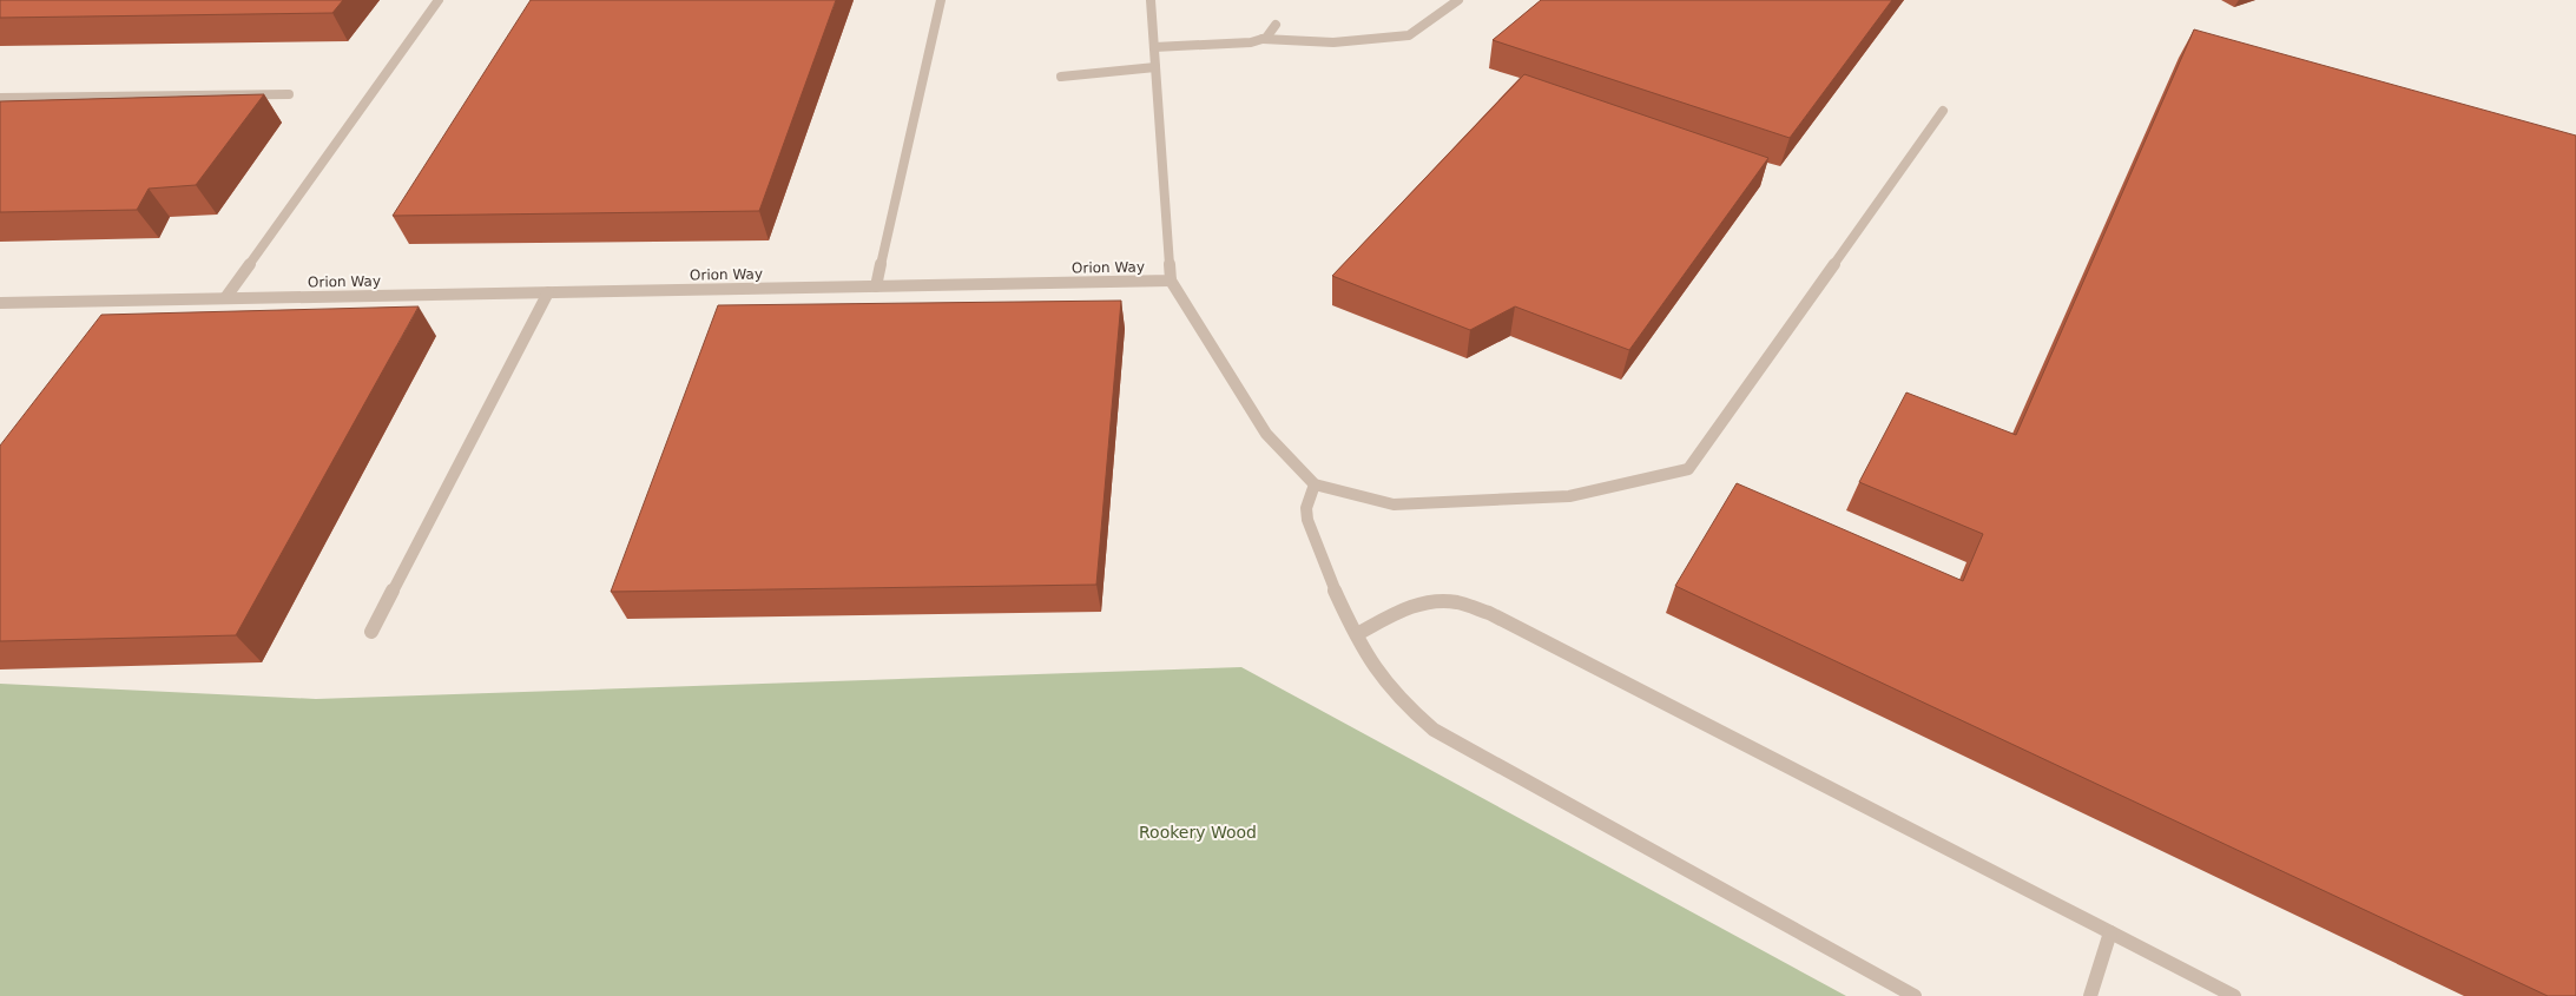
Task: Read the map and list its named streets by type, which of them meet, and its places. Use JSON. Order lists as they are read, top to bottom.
{
  "streets": {
    "lane": ["Orion Way"]
  },
  "parks": ["Rookery Wood"]
}
